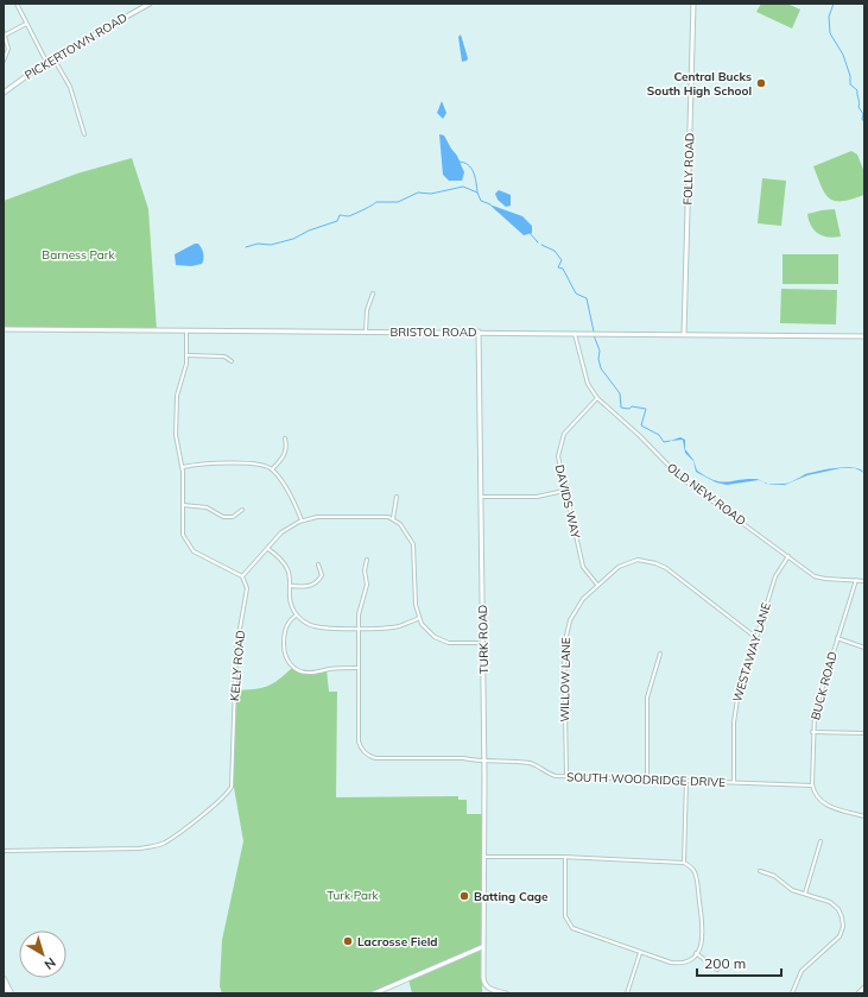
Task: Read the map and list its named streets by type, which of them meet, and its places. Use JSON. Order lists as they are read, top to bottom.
{
  "streets": {
    "street": [
      "PICKERTOWN ROAD",
      "FOLLY ROAD",
      "BRISTOL ROAD",
      "OLD NEW ROAD",
      "DAVIDS WAY",
      "TURK ROAD",
      "WESTAWAY LANE",
      "KELLY ROAD",
      "WILLOW LANE",
      "BUCK ROAD",
      "SOUTH WOODRIDGE DRIVE"
    ]
  },
  "crossings": [
    ["FOLLY ROAD", "BRISTOL ROAD"],
    ["BRISTOL ROAD", "OLD NEW ROAD"],
    ["BRISTOL ROAD", "TURK ROAD"],
    ["OLD NEW ROAD", "DAVIDS WAY"],
    ["OLD NEW ROAD", "WESTAWAY LANE"],
    ["OLD NEW ROAD", "BUCK ROAD"],
    ["DAVIDS WAY", "WILLOW LANE"],
    ["TURK ROAD", "SOUTH WOODRIDGE DRIVE"],
    ["WESTAWAY LANE", "WILLOW LANE"],
    ["WESTAWAY LANE", "SOUTH WOODRIDGE DRIVE"],
    ["WILLOW LANE", "SOUTH WOODRIDGE DRIVE"],
    ["BUCK ROAD", "SOUTH WOODRIDGE DRIVE"]
  ],
  "parks": ["Barness Park", "Turk Park"],
  "places": ["Central Bucks South High School", "Batting Cage", "Lacrosse Field"],
  "scale_bar": "200 m",
  "north": "bottom right"
}
